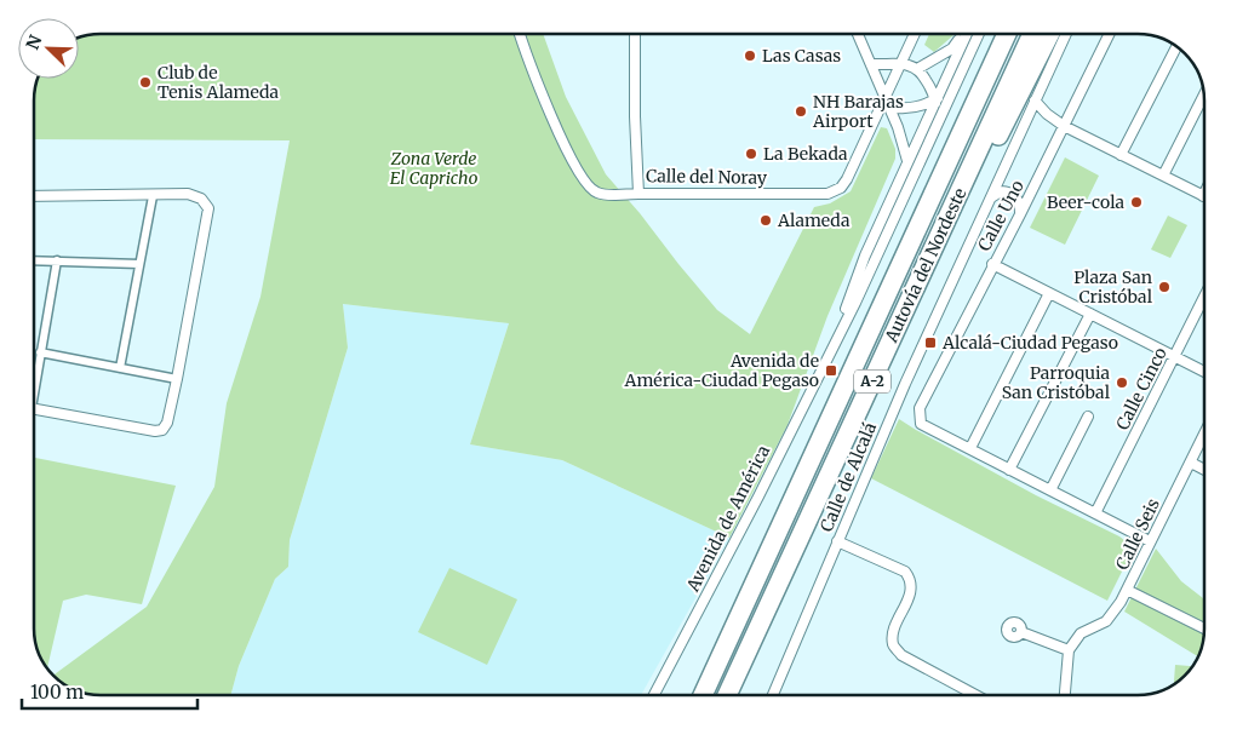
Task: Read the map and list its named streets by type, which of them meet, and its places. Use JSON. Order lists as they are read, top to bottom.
{
  "streets": {
    "highway": ["Autovía del Nordeste", "A-2"],
    "street": [
      "Calle del Noray",
      "Calle Uno",
      "Calle Cinco",
      "Calle de Alcalá",
      "Avenida de América",
      "Calle Seis"
    ]
  },
  "parks": ["Zona Verde El Capricho"],
  "places": {
    "other": [
      "Las Casas",
      "Club de Tenis Alameda",
      "NH Barajas Airport",
      "La Bekada",
      "Beer-cola",
      "Alameda",
      "Plaza San Cristóbal",
      "Parroquia San Cristóbal"
    ],
    "transit": ["Alcalá-Ciudad Pegaso", "Avenida de América-Ciudad Pegaso"]
  },
  "scale_bar": "100 m",
  "north": "top left"
}
